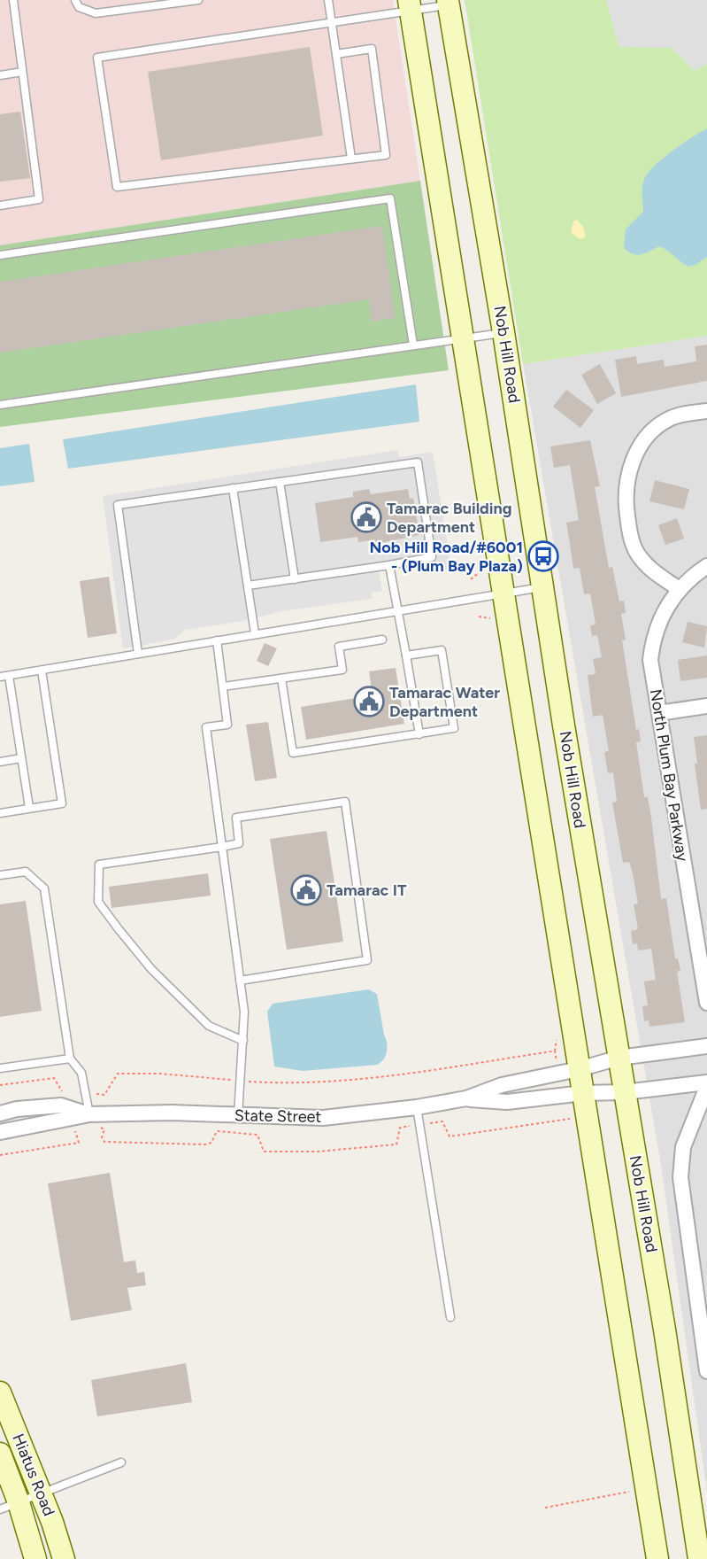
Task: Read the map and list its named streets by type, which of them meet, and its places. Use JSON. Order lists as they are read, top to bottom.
{
  "streets": {
    "main road": ["Nob Hill Road", "Hiatus Road"],
    "street": ["North Plum Bay Parkway", "State Street"]
  },
  "crossings": [
    ["Nob Hill Road", "State Street"]
  ],
  "places": {
    "public building": ["Tamarac Building Department", "Tamarac Water Department", "Tamarac IT"],
    "bus stop": ["Nob Hill Road/#6001 - (Plum Bay Plaza)"]
  }
}
